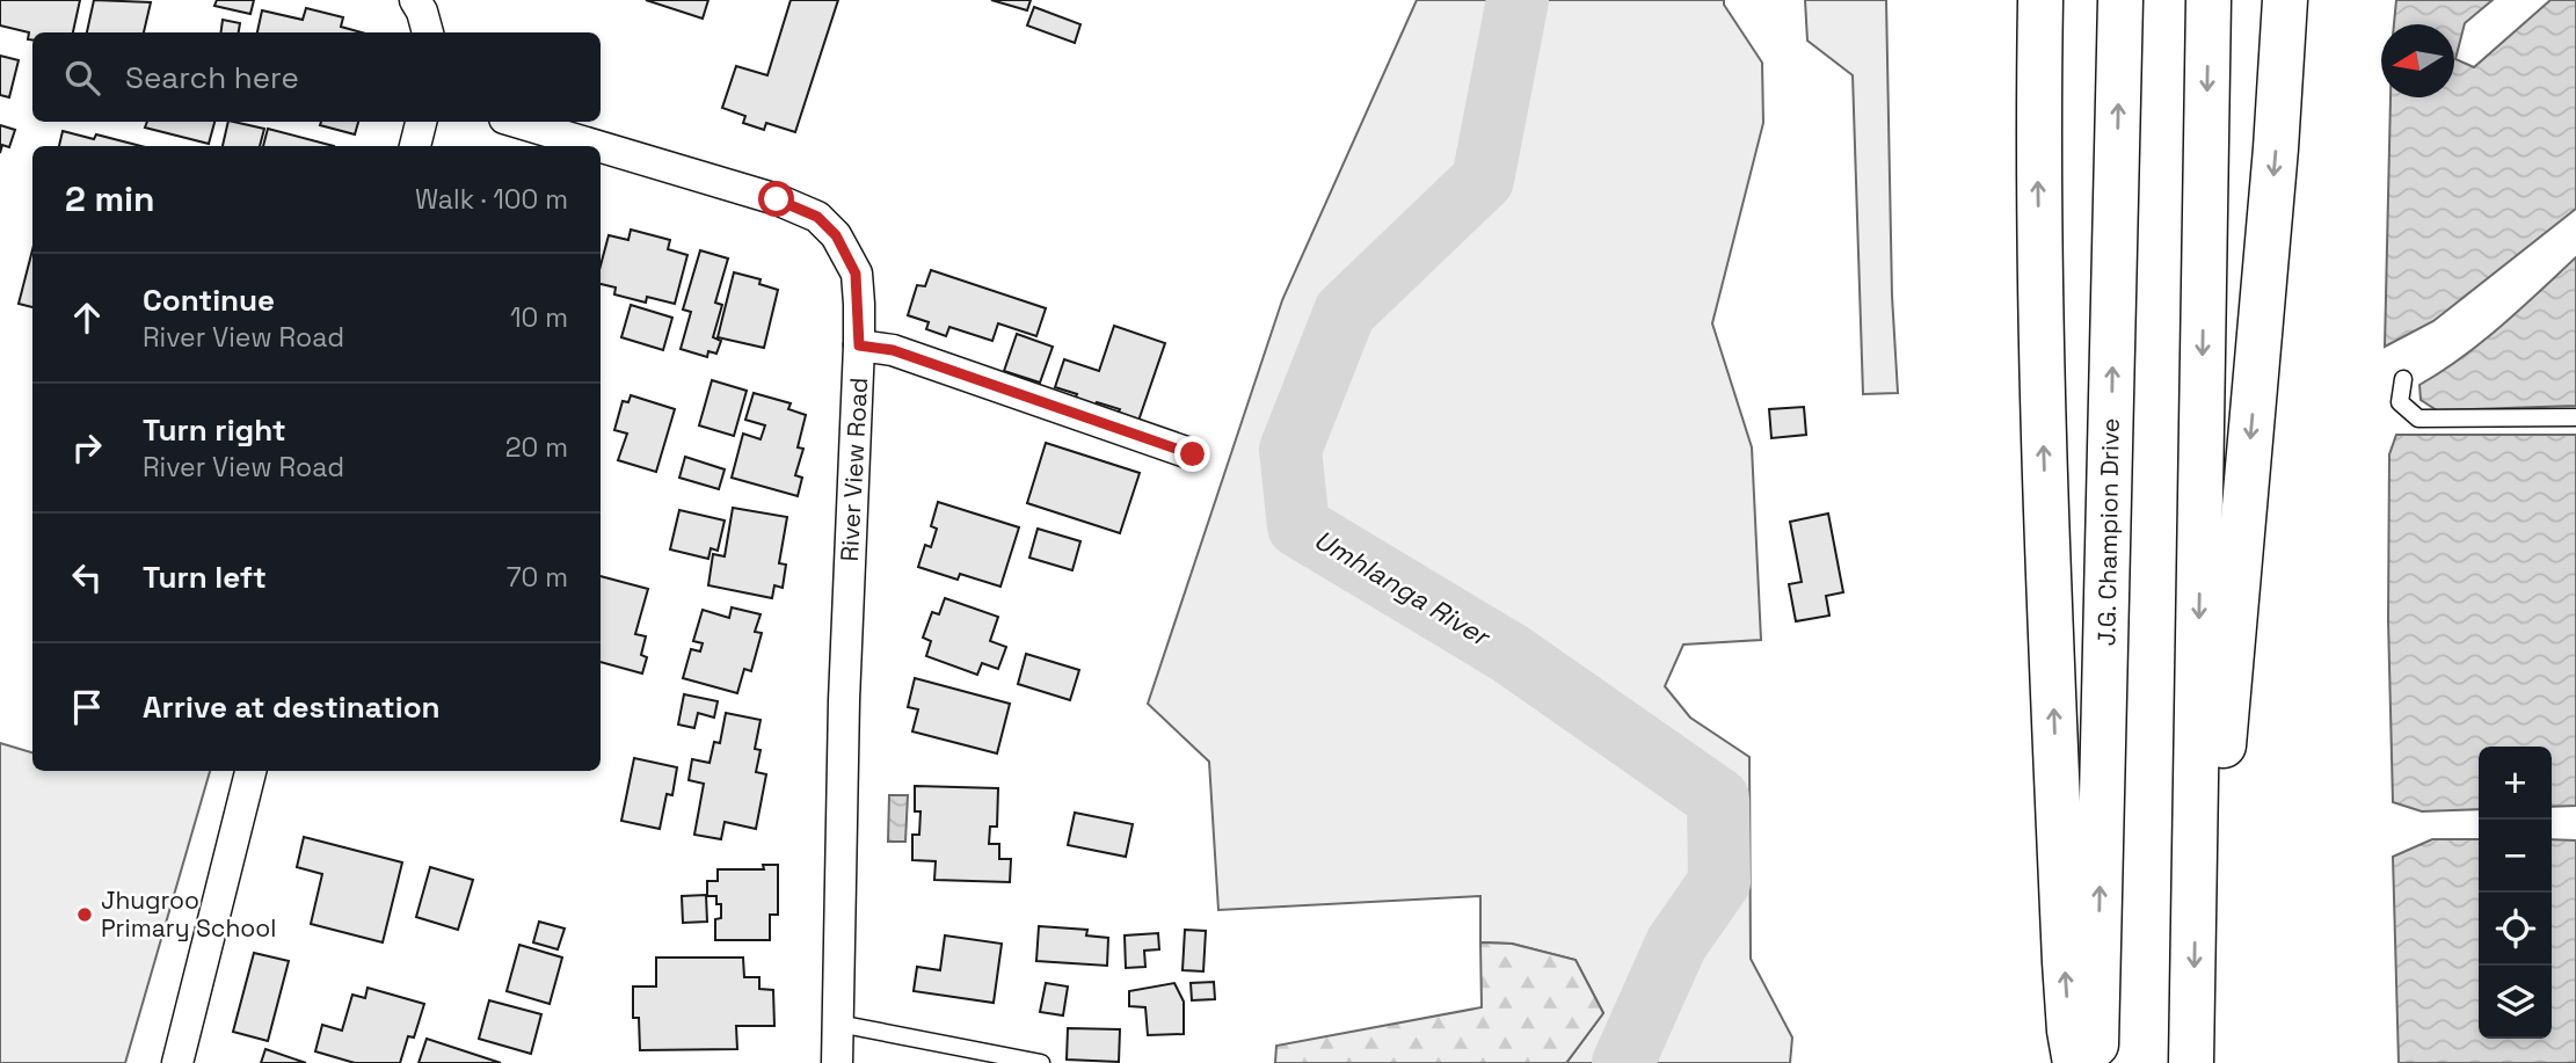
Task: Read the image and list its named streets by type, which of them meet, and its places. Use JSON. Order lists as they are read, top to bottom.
{
  "streets": {
    "street": ["River View Road", "J.G. Champion Drive"]
  },
  "water": ["Umhlanga River"],
  "places": ["Jhugroo Primary School"],
  "north": "left",
  "page": {
    "search": "Search here",
    "heading": ["2 min", "Walk · 100 m"],
    "list": [
      ["Continue", "River View Road", "10 m"],
      ["Turn right", "River View Road", "20 m"],
      ["Turn left", "70 m"],
      "Arrive at destination"
    ],
    "map_buttons": ["+", "−"]
  }
}
